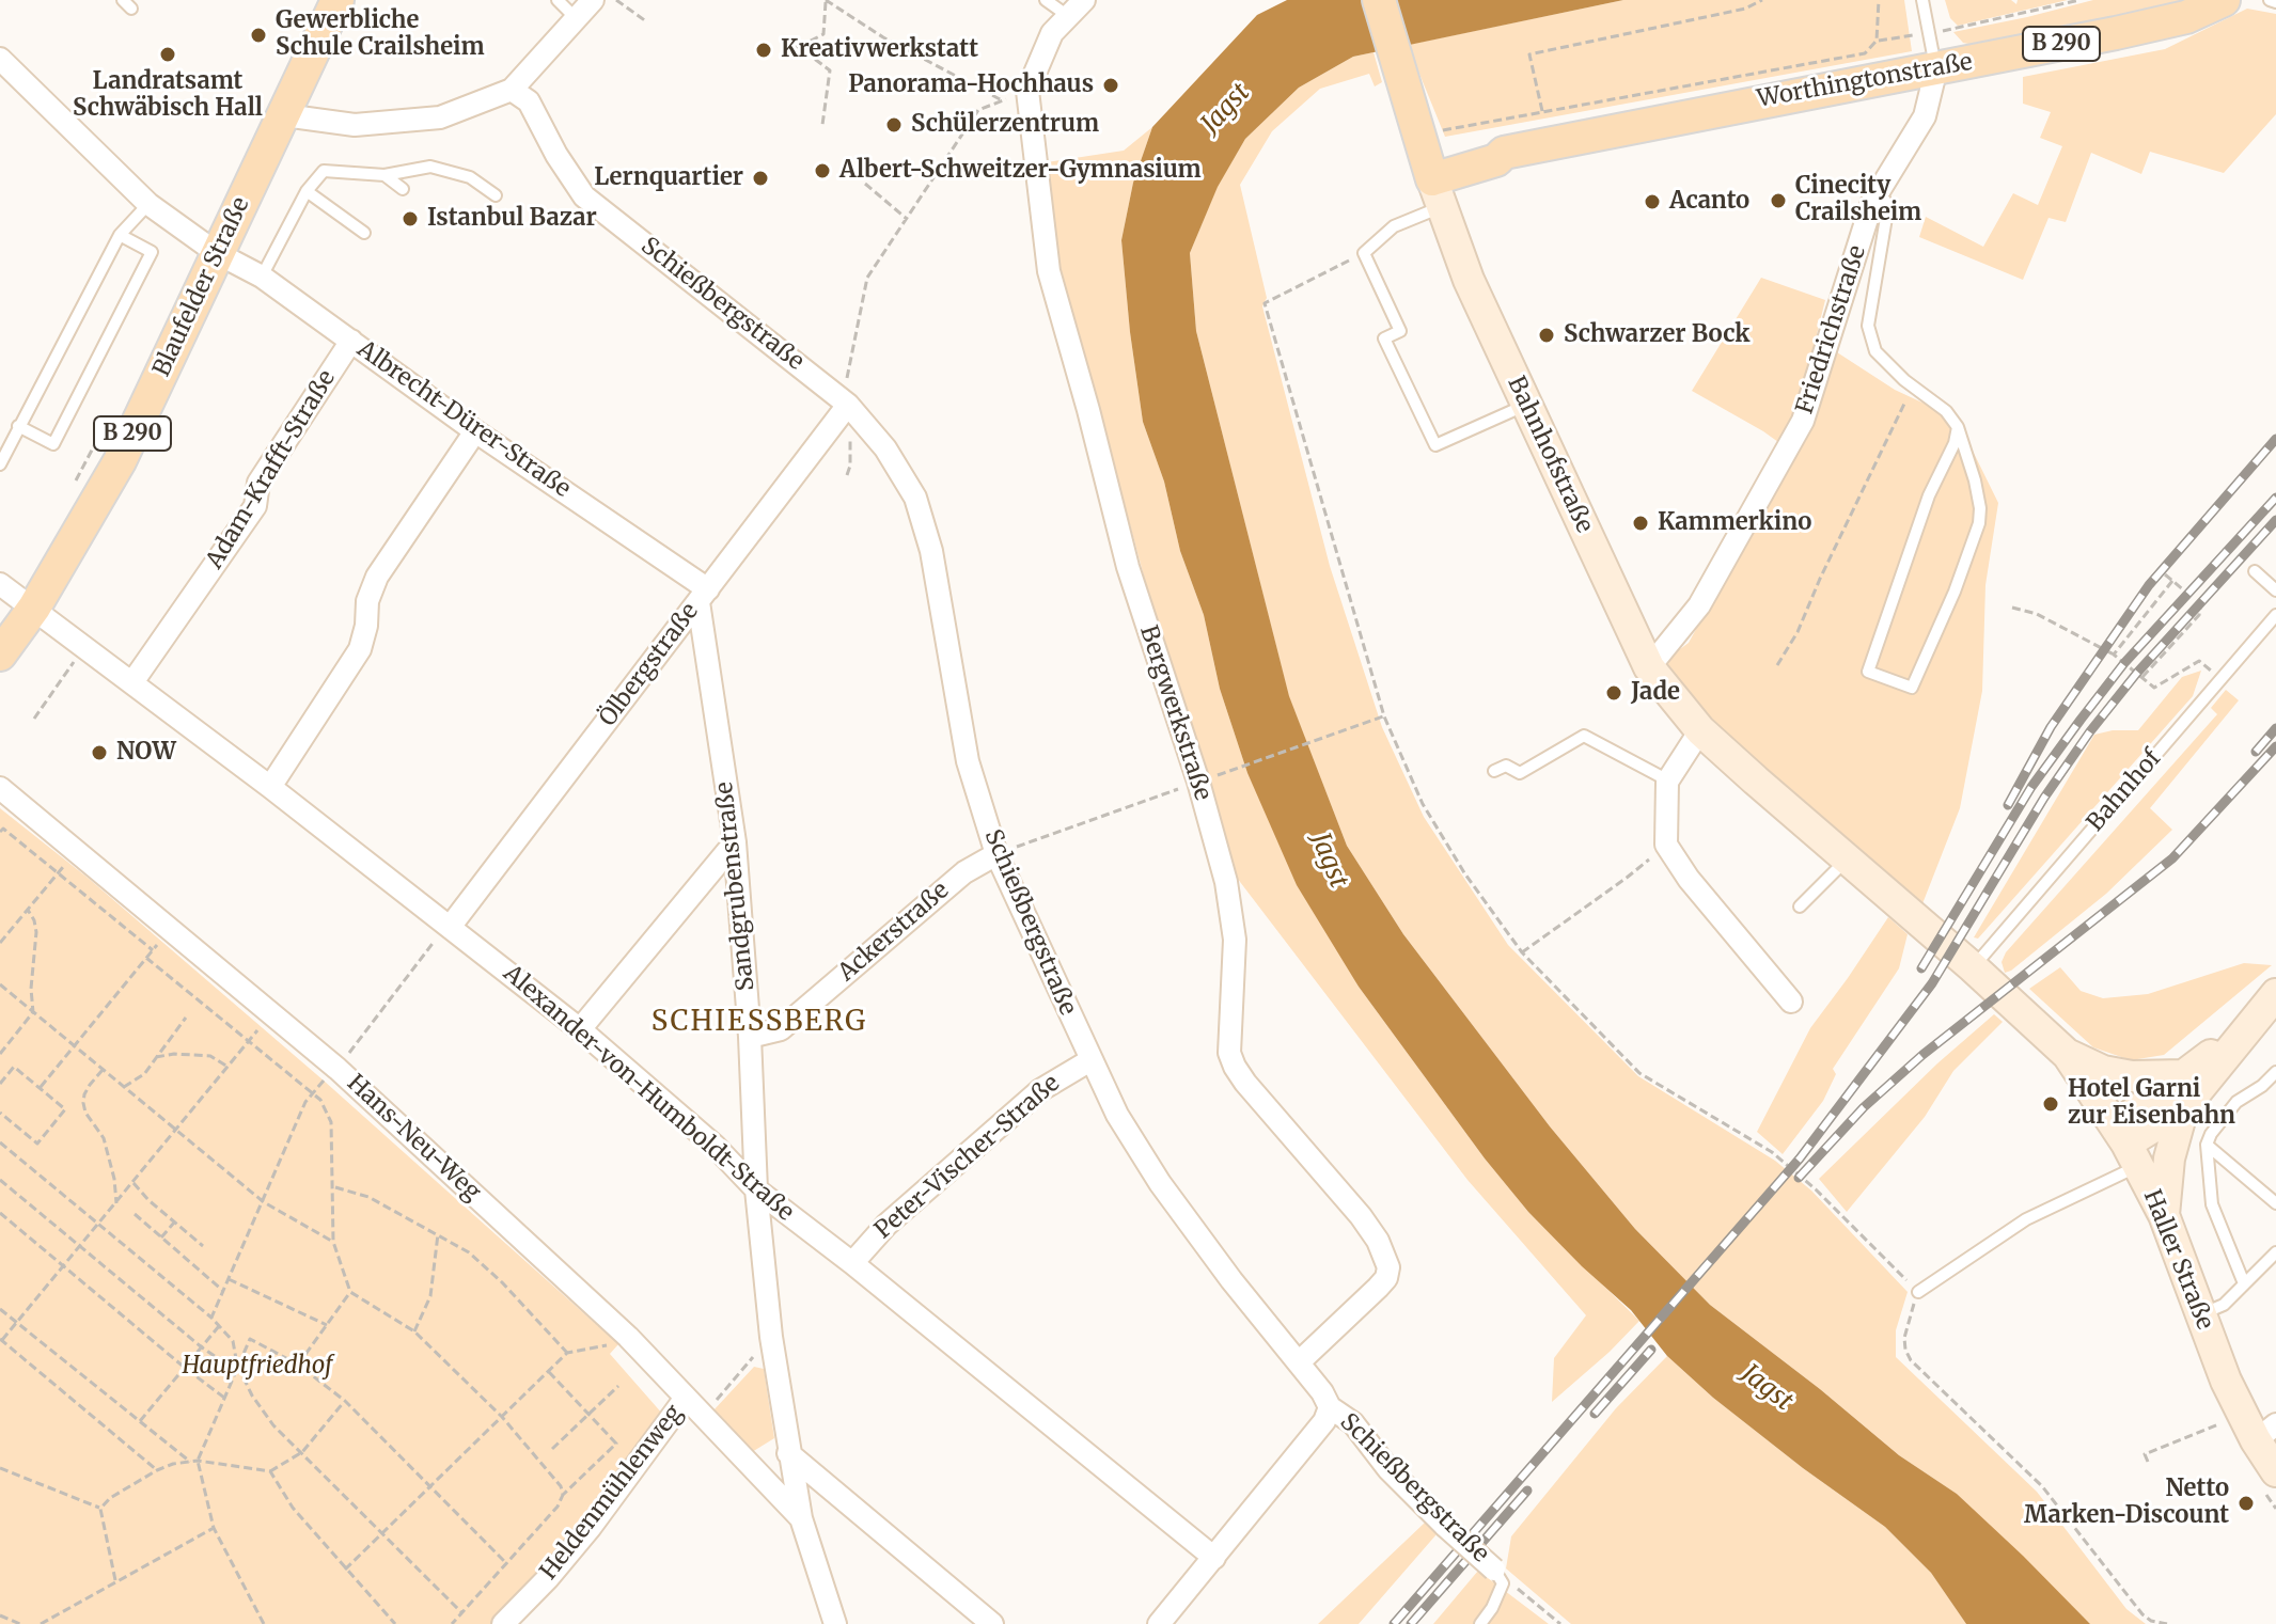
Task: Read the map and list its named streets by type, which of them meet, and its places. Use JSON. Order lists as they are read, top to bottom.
{
  "streets": {
    "main road": [
      "B 290",
      "Worthingtonstraße",
      "Blaufelder Straße",
      "Bahnhofstraße",
      "Haller Straße"
    ],
    "street": [
      "Schießbergstraße",
      "Friedrichstraße",
      "Albrecht-Dürer-Straße",
      "Adam-Krafft-Straße",
      "Ölbergstraße",
      "Bergwerkstraße",
      "Sandgrubenstraße",
      "Ackerstraße",
      "Alexander-von-Humboldt-Straße",
      "Hans-Neu-Weg",
      "Peter-Vischer-Straße",
      "Heldenmühlenweg"
    ],
    "lane": ["Bahnhof"]
  },
  "crossings": [
    ["Worthingtonstraße", "Friedrichstraße"],
    ["Worthingtonstraße", "Bahnhofstraße"],
    ["Blaufelder Straße", "Albrecht-Dürer-Straße"],
    ["Blaufelder Straße", "Alexander-von-Humboldt-Straße"],
    ["Schießbergstraße", "Ölbergstraße"],
    ["Schießbergstraße", "Bergwerkstraße"],
    ["Schießbergstraße", "Ackerstraße"],
    ["Schießbergstraße", "Peter-Vischer-Straße"],
    ["Friedrichstraße", "Bahnhofstraße"],
    ["Albrecht-Dürer-Straße", "Adam-Krafft-Straße"],
    ["Albrecht-Dürer-Straße", "Ölbergstraße"],
    ["Albrecht-Dürer-Straße", "Sandgrubenstraße"],
    ["Bahnhofstraße", "Bahnhof"],
    ["Bahnhofstraße", "Haller Straße"],
    ["Adam-Krafft-Straße", "Alexander-von-Humboldt-Straße"],
    ["Ölbergstraße", "Sandgrubenstraße"],
    ["Ölbergstraße", "Alexander-von-Humboldt-Straße"],
    ["Sandgrubenstraße", "Ackerstraße"],
    ["Sandgrubenstraße", "Alexander-von-Humboldt-Straße"],
    ["Sandgrubenstraße", "Hans-Neu-Weg"],
    ["Alexander-von-Humboldt-Straße", "Peter-Vischer-Straße"],
    ["Hans-Neu-Weg", "Heldenmühlenweg"]
  ],
  "districts": ["SCHIESSBERG"],
  "water": ["Jagst"],
  "parks": ["Hauptfriedhof"],
  "places": [
    "Gewerbliche Schule Crailsheim",
    "Kreativwerkstatt",
    "Landratsamt Schwäbisch Hall",
    "Panorama-Hochhaus",
    "Schülerzentrum",
    "Albert-Schweitzer-Gymnasium",
    "Lernquartier",
    "Cinecity Crailsheim",
    "Acanto",
    "Istanbul Bazar",
    "Schwarzer Bock",
    "Kammerkino",
    "Jade",
    "NOW",
    "Hotel Garni zur Eisenbahn",
    "Netto Marken-Discount"
  ]
}
